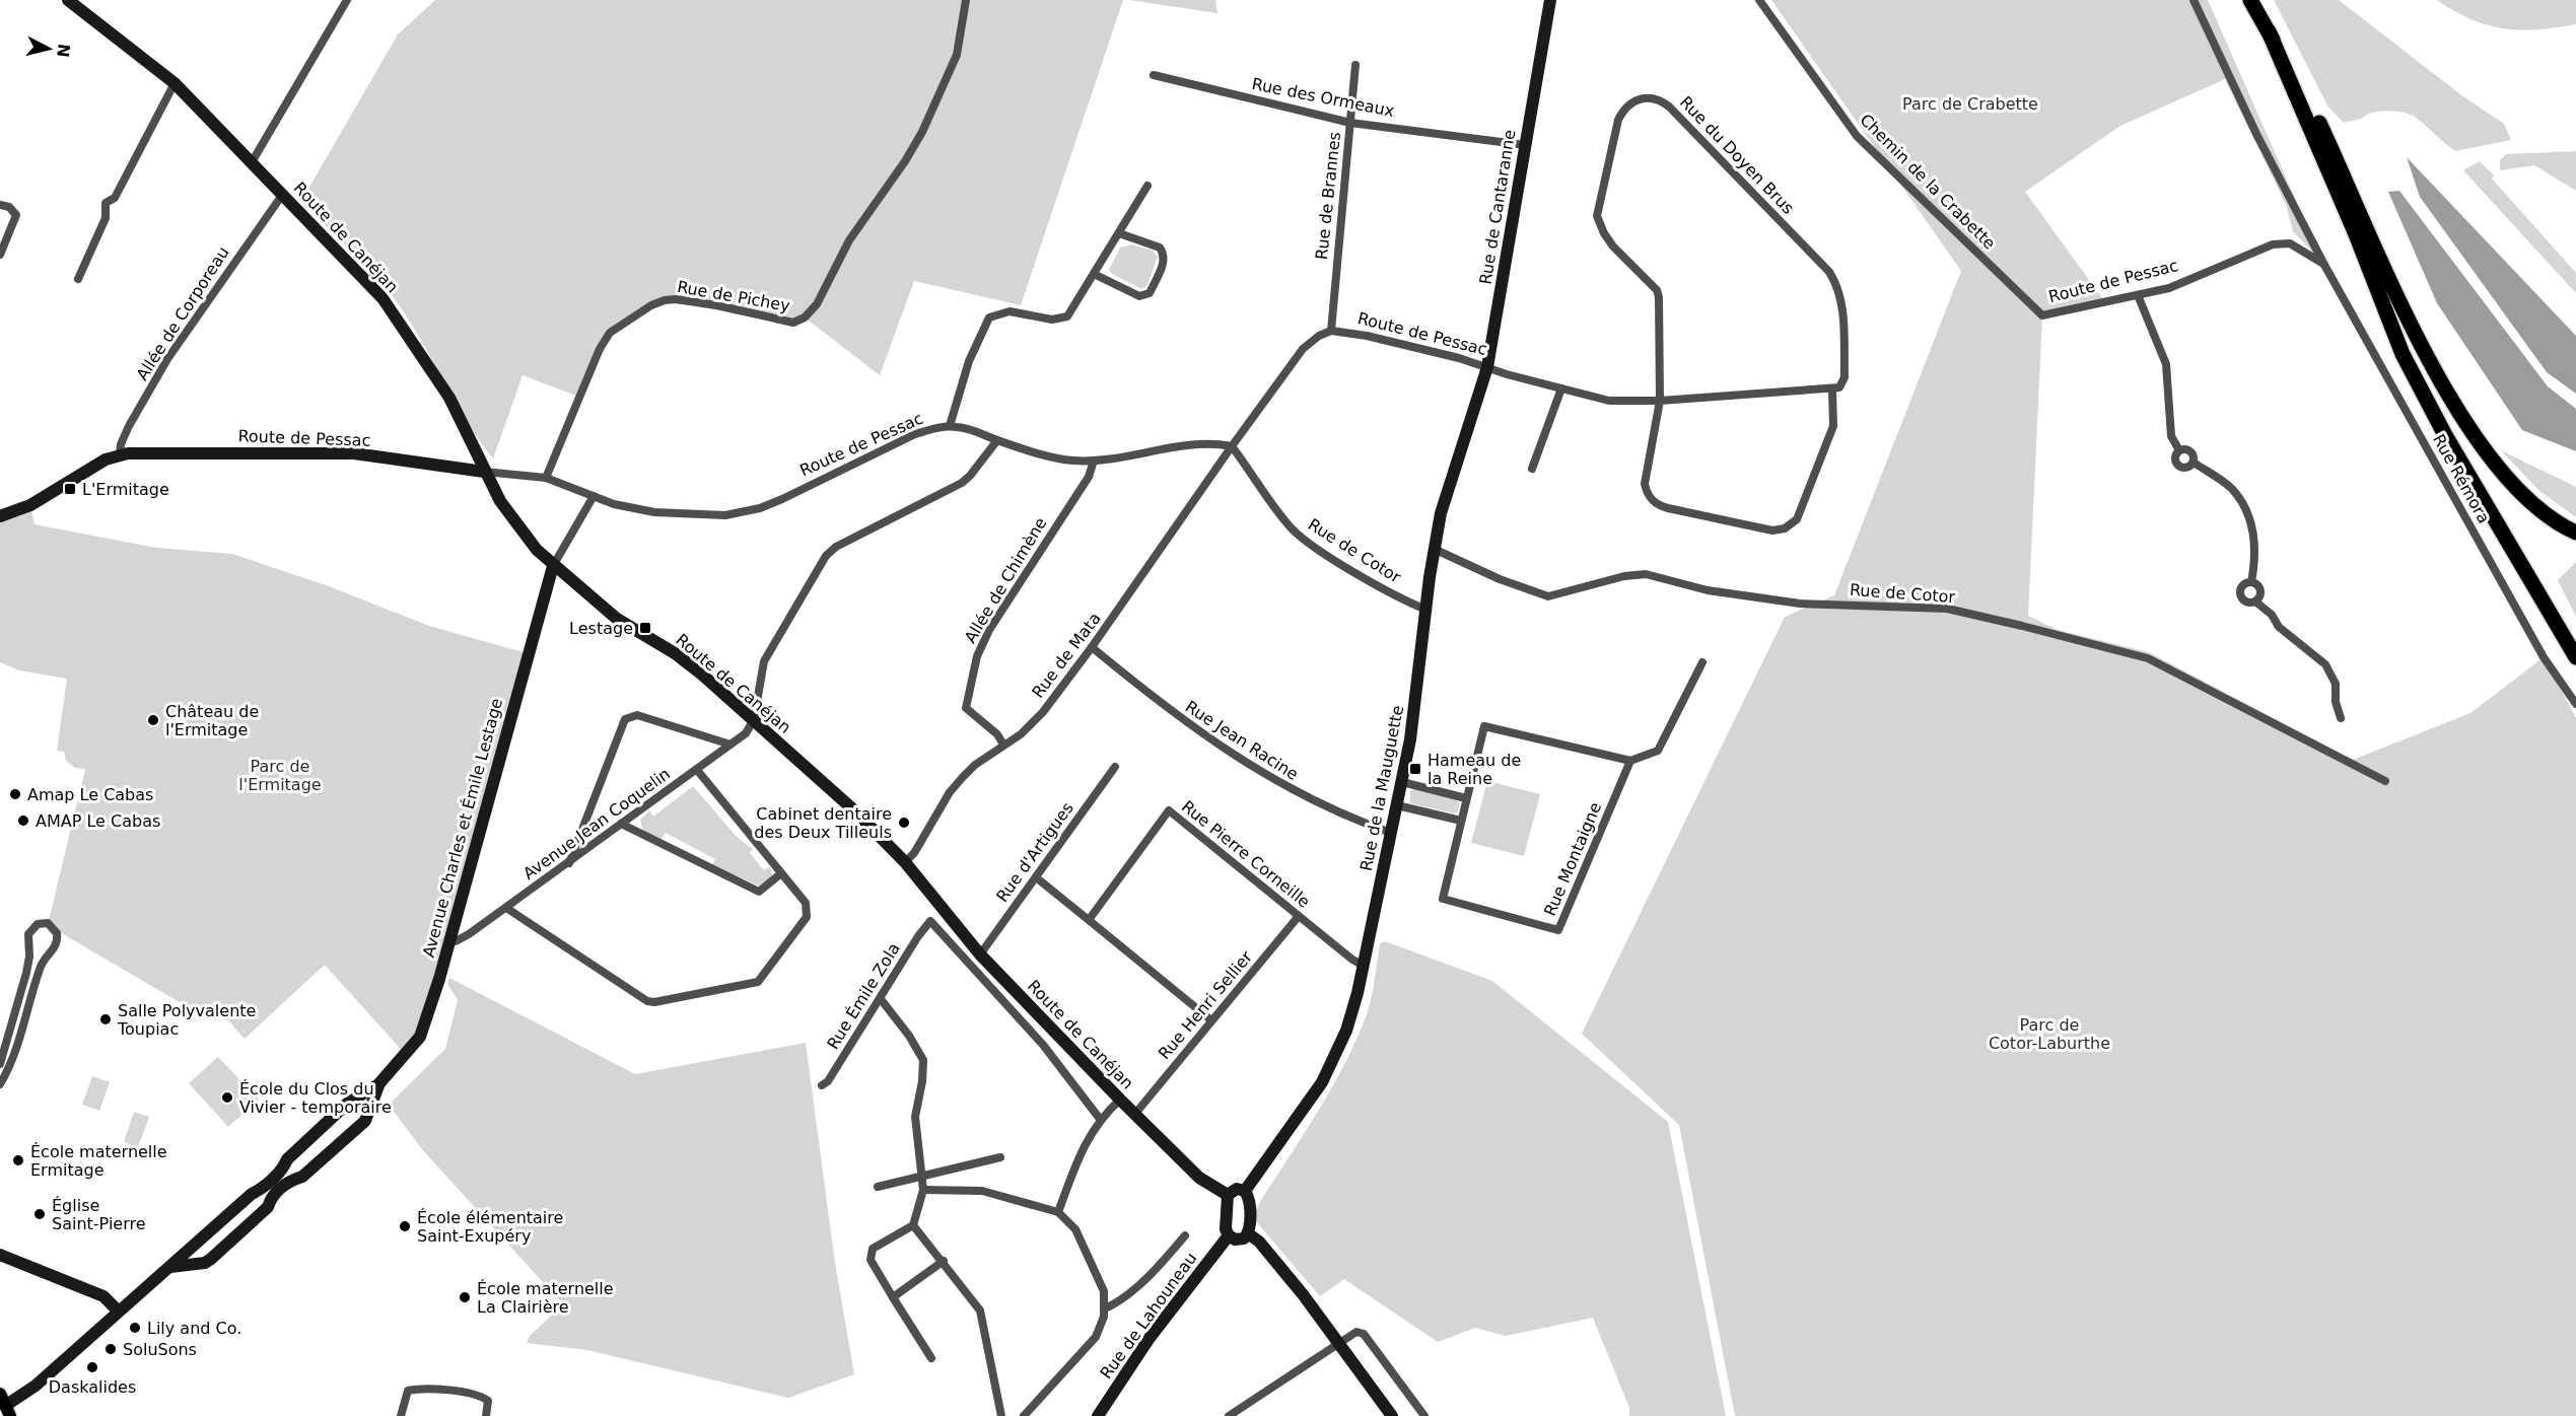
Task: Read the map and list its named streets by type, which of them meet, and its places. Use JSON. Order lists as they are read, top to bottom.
{
  "streets": {
    "street": [
      "Rue des Ormeaux",
      "Rue du Doyen Brus",
      "Chemin de la Crabette",
      "Rue de Brannes",
      "Rue de Cantaranne",
      "Route de Canéjan",
      "Route de Pessac",
      "Rue de Pichey",
      "Allée de Corporeau",
      "Rue Rémora",
      "Rue de Cotor",
      "Allée de Chimène",
      "Rue de Mata",
      "Rue Jean Racine",
      "Rue de la Mauguette",
      "Avenue Jean Coquelin",
      "Avenue Charles et Émile Lestage",
      "Rue d'Artigues",
      "Rue Pierre Corneille",
      "Rue Montaigne",
      "Rue Émile Zola",
      "Rue Henri Sellier",
      "Rue de Lahouneau"
    ]
  },
  "crossings": [
    ["Rue des Ormeaux", "Rue de Brannes"],
    ["Rue des Ormeaux", "Rue de Cantaranne"],
    ["Rue du Doyen Brus", "Route de Pessac"],
    ["Chemin de la Crabette", "Route de Pessac"],
    ["Rue de Brannes", "Route de Pessac"],
    ["Rue de Cantaranne", "Route de Pessac"],
    ["Rue de Cantaranne", "Rue de la Mauguette"],
    ["Route de Canéjan", "Route de Pessac"],
    ["Route de Canéjan", "Allée de Corporeau"],
    ["Route de Canéjan", "Rue de Mata"],
    ["Route de Canéjan", "Avenue Jean Coquelin"],
    ["Route de Canéjan", "Avenue Charles et Émile Lestage"],
    ["Route de Canéjan", "Rue d'Artigues"],
    ["Route de Canéjan", "Rue Henri Sellier"],
    ["Route de Pessac", "Rue de Pichey"],
    ["Route de Pessac", "Allée de Corporeau"],
    ["Route de Pessac", "Rue Rémora"],
    ["Route de Pessac", "Rue de Cotor"],
    ["Route de Pessac", "Allée de Chimène"],
    ["Route de Pessac", "Rue de Mata"],
    ["Route de Pessac", "Rue de la Mauguette"],
    ["Rue de Cotor", "Rue de Mata"],
    ["Rue de Cotor", "Rue de la Mauguette"],
    ["Allée de Chimène", "Rue de Mata"],
    ["Rue de Mata", "Rue Jean Racine"],
    ["Rue Jean Racine", "Rue de la Mauguette"],
    ["Rue de la Mauguette", "Rue Pierre Corneille"],
    ["Avenue Jean Coquelin", "Avenue Charles et Émile Lestage"],
    ["Rue Pierre Corneille", "Rue Henri Sellier"]
  ],
  "parks": ["Parc de Crabette", "Parc de l'Ermitage", "Parc de Cotor-Laburthe"],
  "places": {
    "transit": ["L'Ermitage", "Lestage", "Hameau de la Reine"],
    "other": [
      "Château de l'Ermitage",
      "Amap Le Cabas",
      "AMAP Le Cabas",
      "Cabinet dentaire des Deux Tilleuls",
      "Salle Polyvalente Toupiac",
      "École du Clos du Vivier - temporaire",
      "École maternelle Ermitage",
      "Église Saint-Pierre",
      "École élémentaire Saint-Exupéry",
      "École maternelle La Clairière",
      "Lily and Co.",
      "SoluSons",
      "Daskalides"
    ]
  },
  "north": "right"
}
